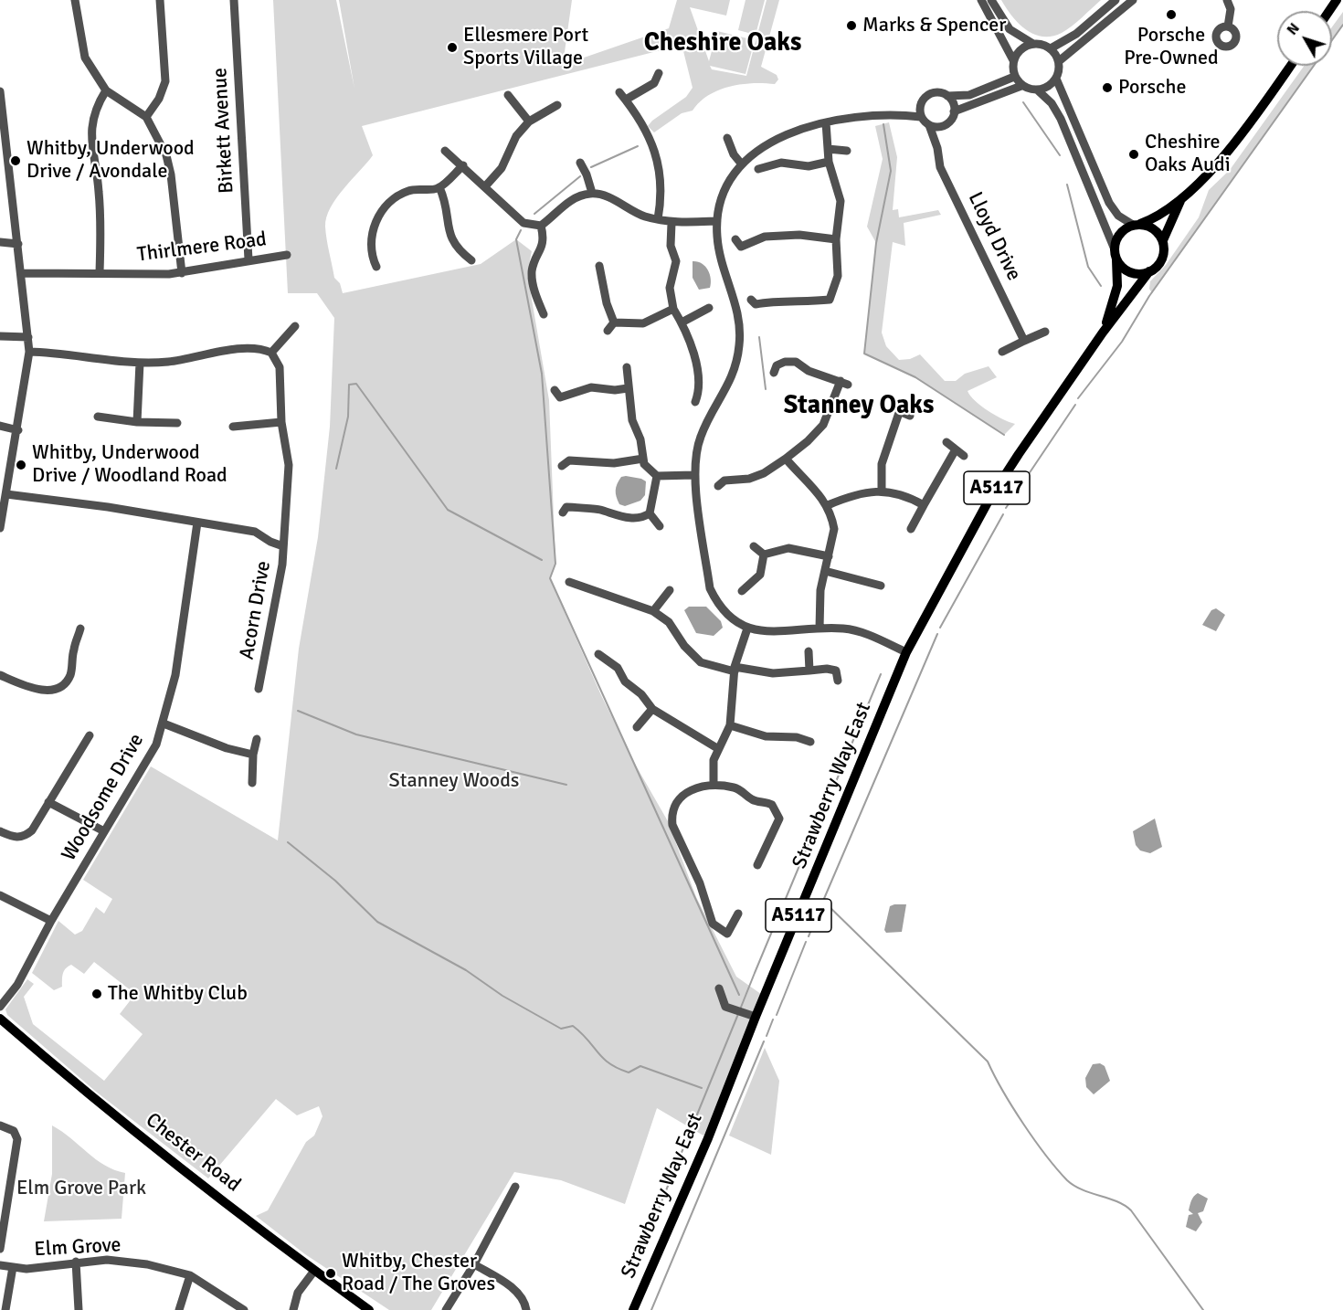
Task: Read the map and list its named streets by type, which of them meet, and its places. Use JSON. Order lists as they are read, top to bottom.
{
  "streets": {
    "main road": ["A5117", "Strawberry Way East", "Chester Road"],
    "street": [
      "Birkett Avenue",
      "Lloyd Drive",
      "Thirlmere Road",
      "Acorn Drive",
      "Woodsome Drive",
      "Elm Grove"
    ]
  },
  "crossings": [
    ["Birkett Avenue", "Thirlmere Road"],
    ["A5117", "Strawberry Way East"]
  ],
  "districts": ["Cheshire Oaks", "Stanney Oaks"],
  "parks": ["Stanney Woods", "Elm Grove Park"],
  "places": [
    "Porsche Pre-Owned",
    "Marks & Spencer",
    "Ellesmere Port Sports Village",
    "Porsche",
    "Cheshire Oaks Audi",
    "Whitby, Underwood Drive / Avondale",
    "Whitby, Underwood Drive / Woodland Road",
    "The Whitby Club",
    "Whitby, Chester Road / The Groves"
  ],
  "north": "top left"
}
